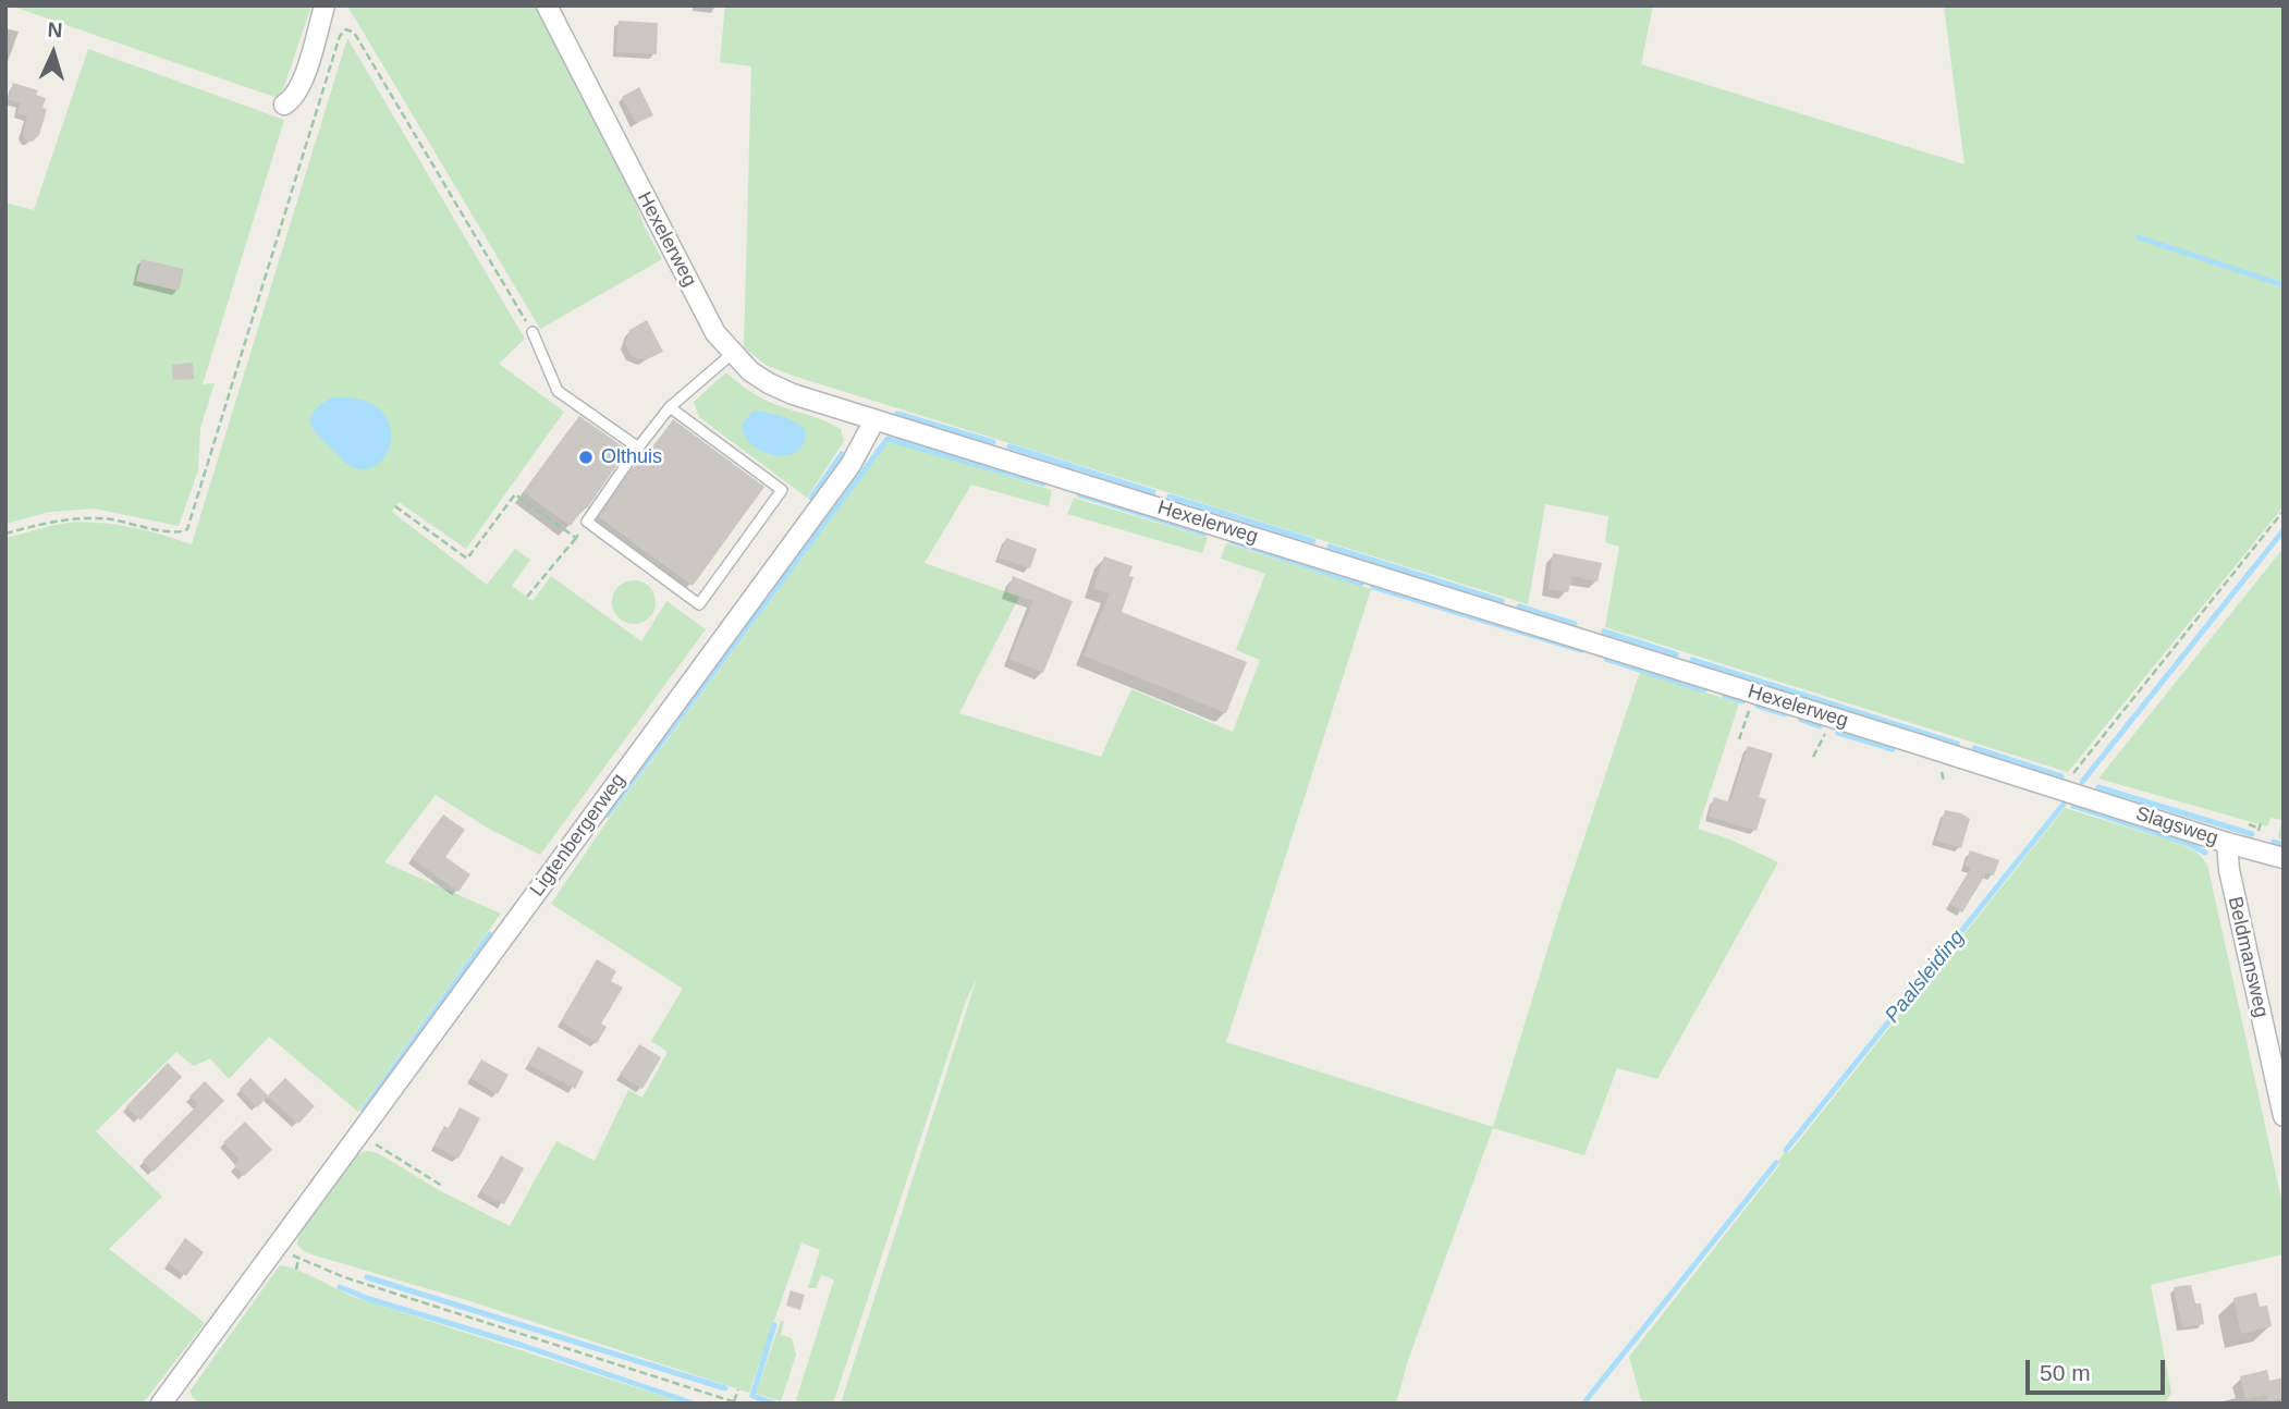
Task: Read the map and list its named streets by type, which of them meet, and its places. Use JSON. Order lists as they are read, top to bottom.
{
  "streets": {
    "street": [
      "Hexelerweg",
      "Slagsweg",
      "Ligtenbergerweg",
      "Beldmansweg"
    ]
  },
  "crossings": [
    ["Hexelerweg", "Slagsweg"],
    ["Hexelerweg", "Ligtenbergerweg"],
    ["Slagsweg", "Beldmansweg"]
  ],
  "water": ["Paalsleiding"],
  "places": ["Olthuis"],
  "scale_bar": "50 m",
  "north": "top"
}
